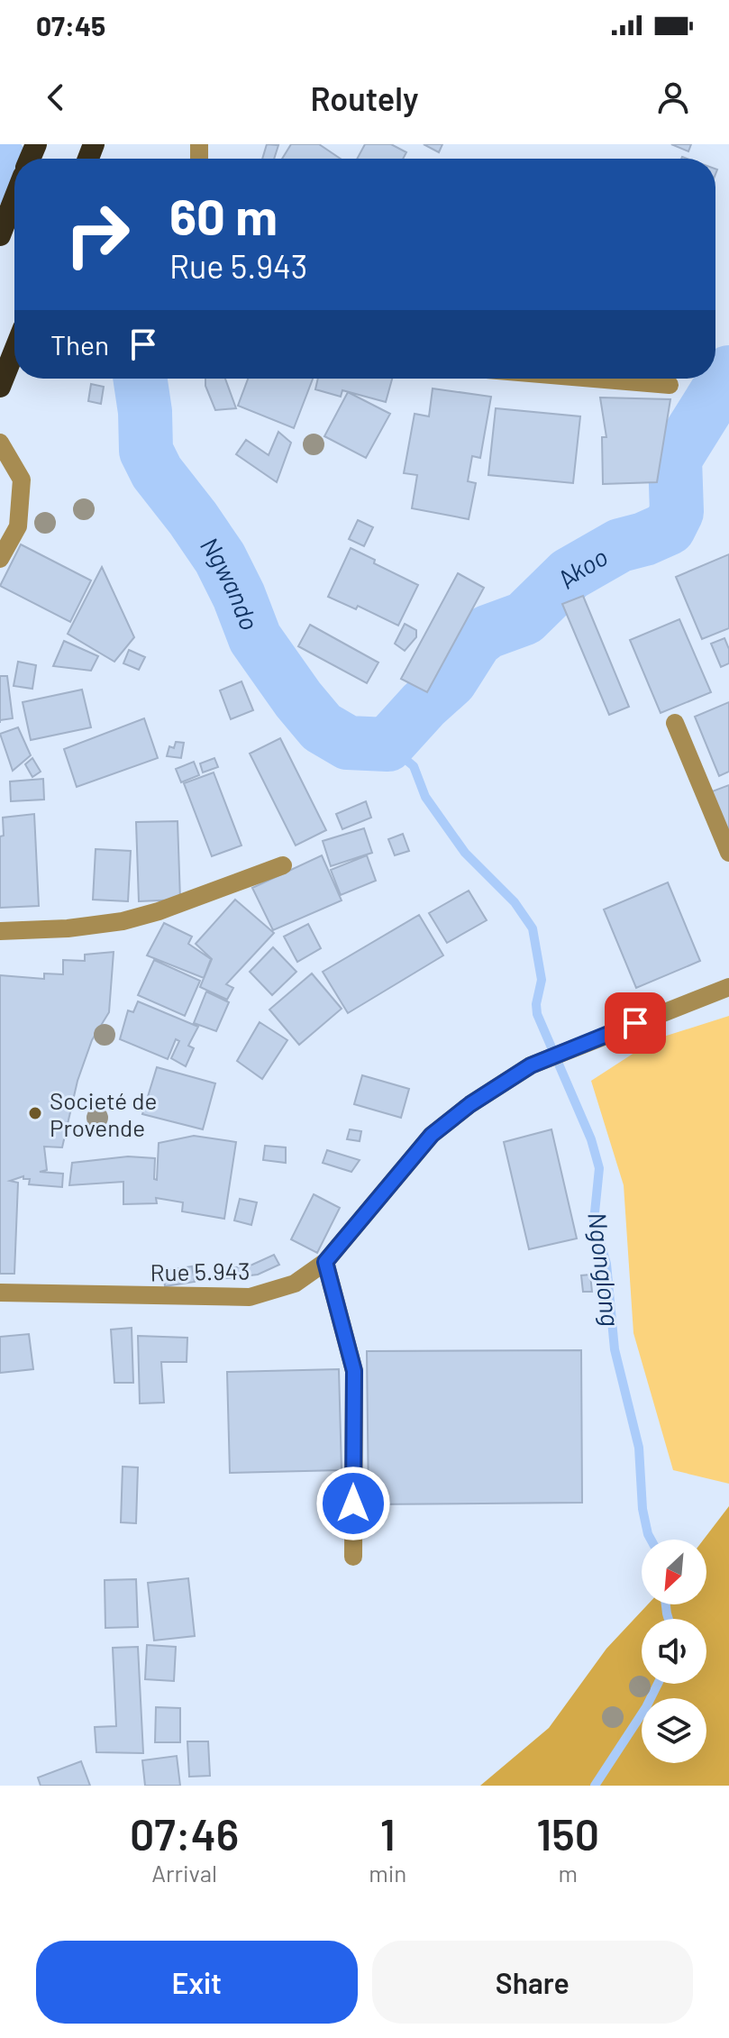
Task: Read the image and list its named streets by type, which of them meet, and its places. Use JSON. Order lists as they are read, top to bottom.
{
  "streets": {
    "street": ["Rue 5.943"]
  },
  "water": ["Akoo", "Ngwando", "Ngonglong"],
  "places": ["Societé de Provende"],
  "north": "bottom left",
  "page": {
    "status": "07:45",
    "header": "Routely",
    "turn": ["60 m", "Rue 5.943"],
    "then": "Then",
    "eta": [
      "07:46",
      "Arrival",
      "1",
      "min",
      "150",
      "m"
    ],
    "buttons": ["Exit", "Share"]
  }
}
